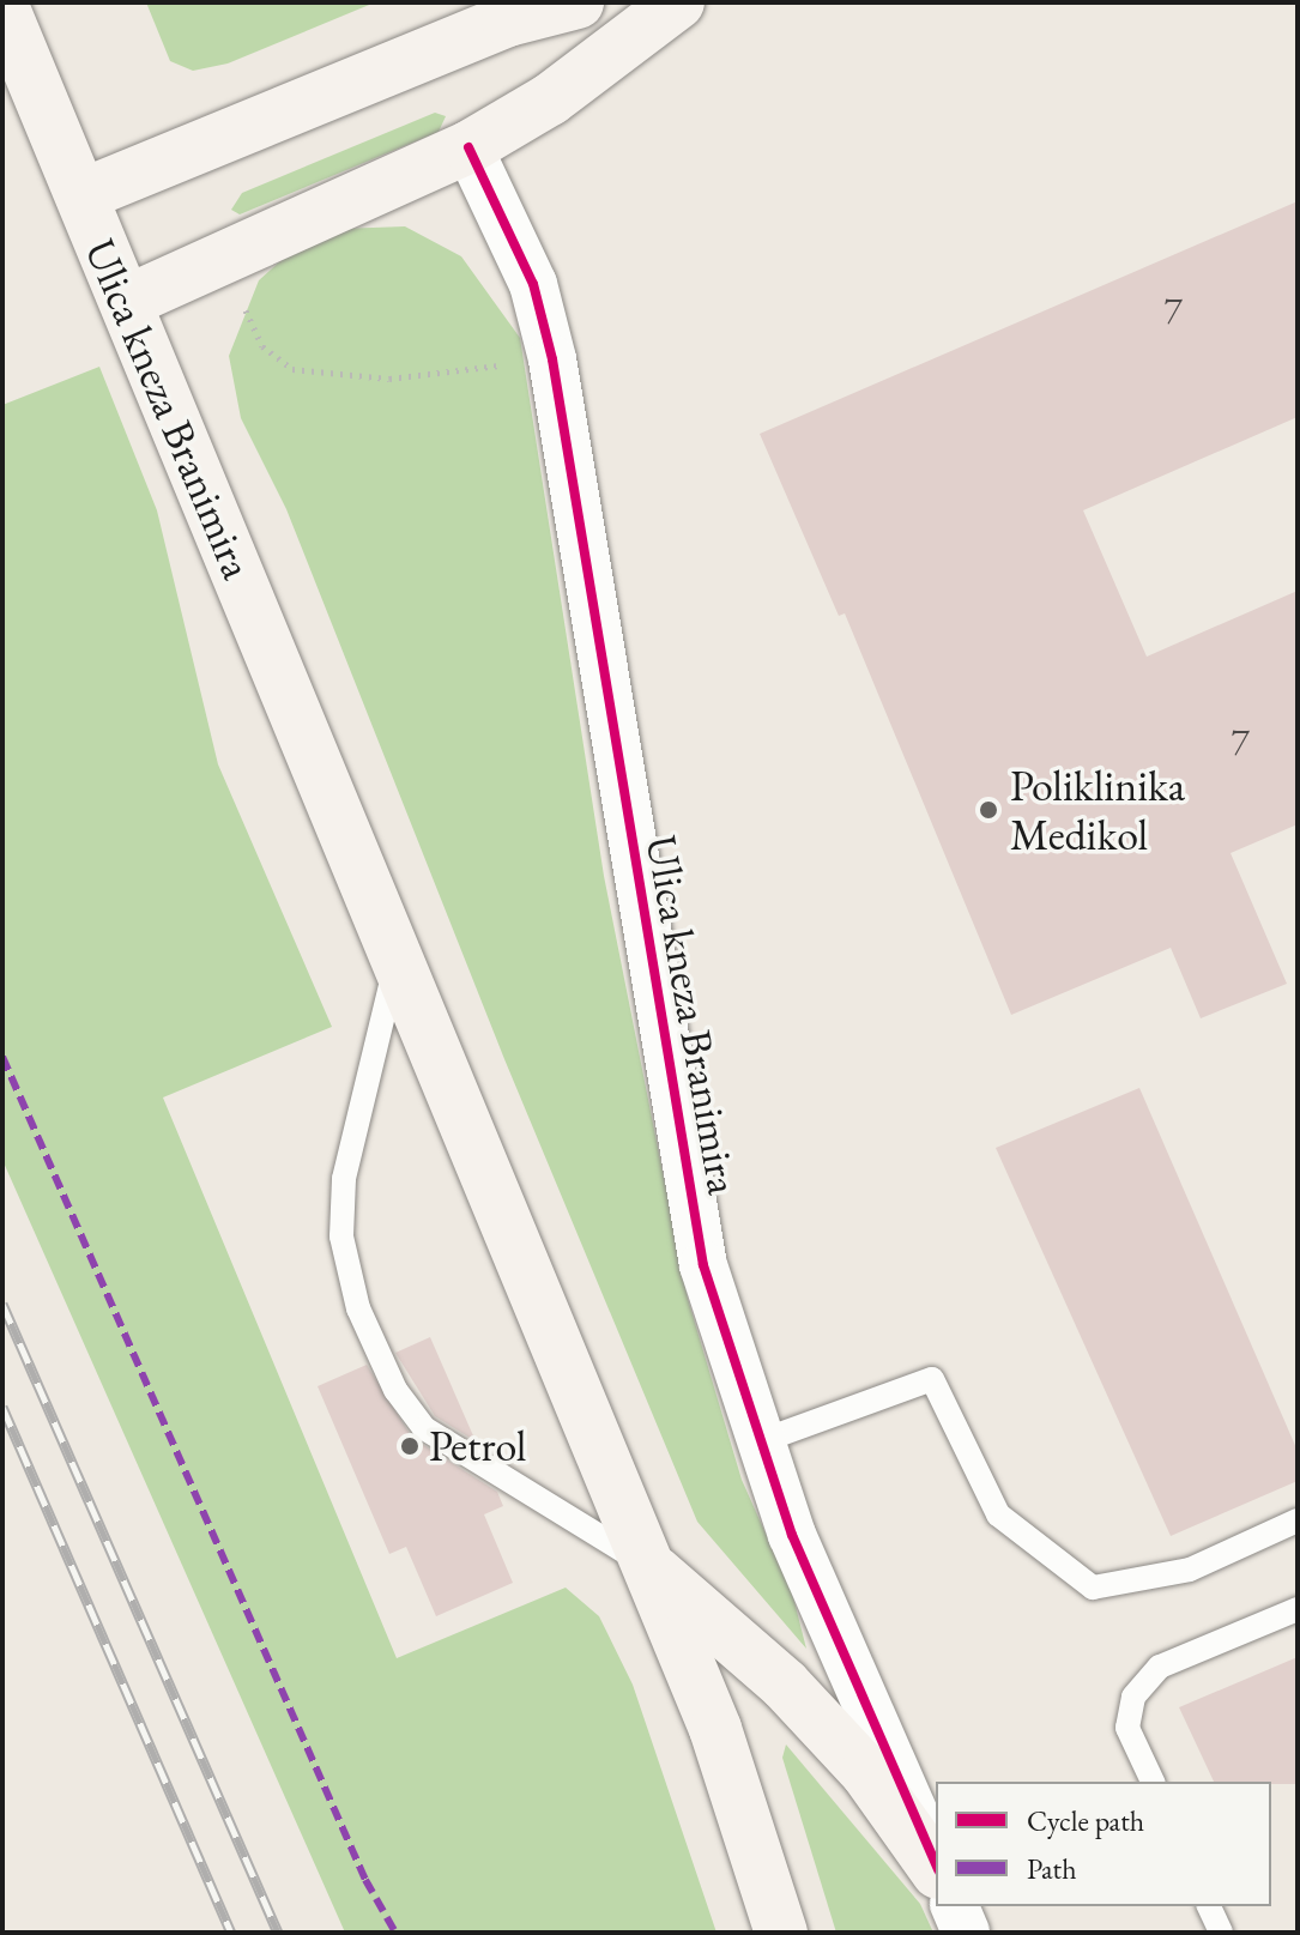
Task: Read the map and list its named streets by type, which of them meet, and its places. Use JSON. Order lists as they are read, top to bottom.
{
  "streets": {
    "main road": ["Ulica kneza Branimira"]
  },
  "places": ["Poliklinika Medikol", "Petrol"],
  "house_numbers": ["7", "7"],
  "legend": ["Cycle path", "Path"]
}
